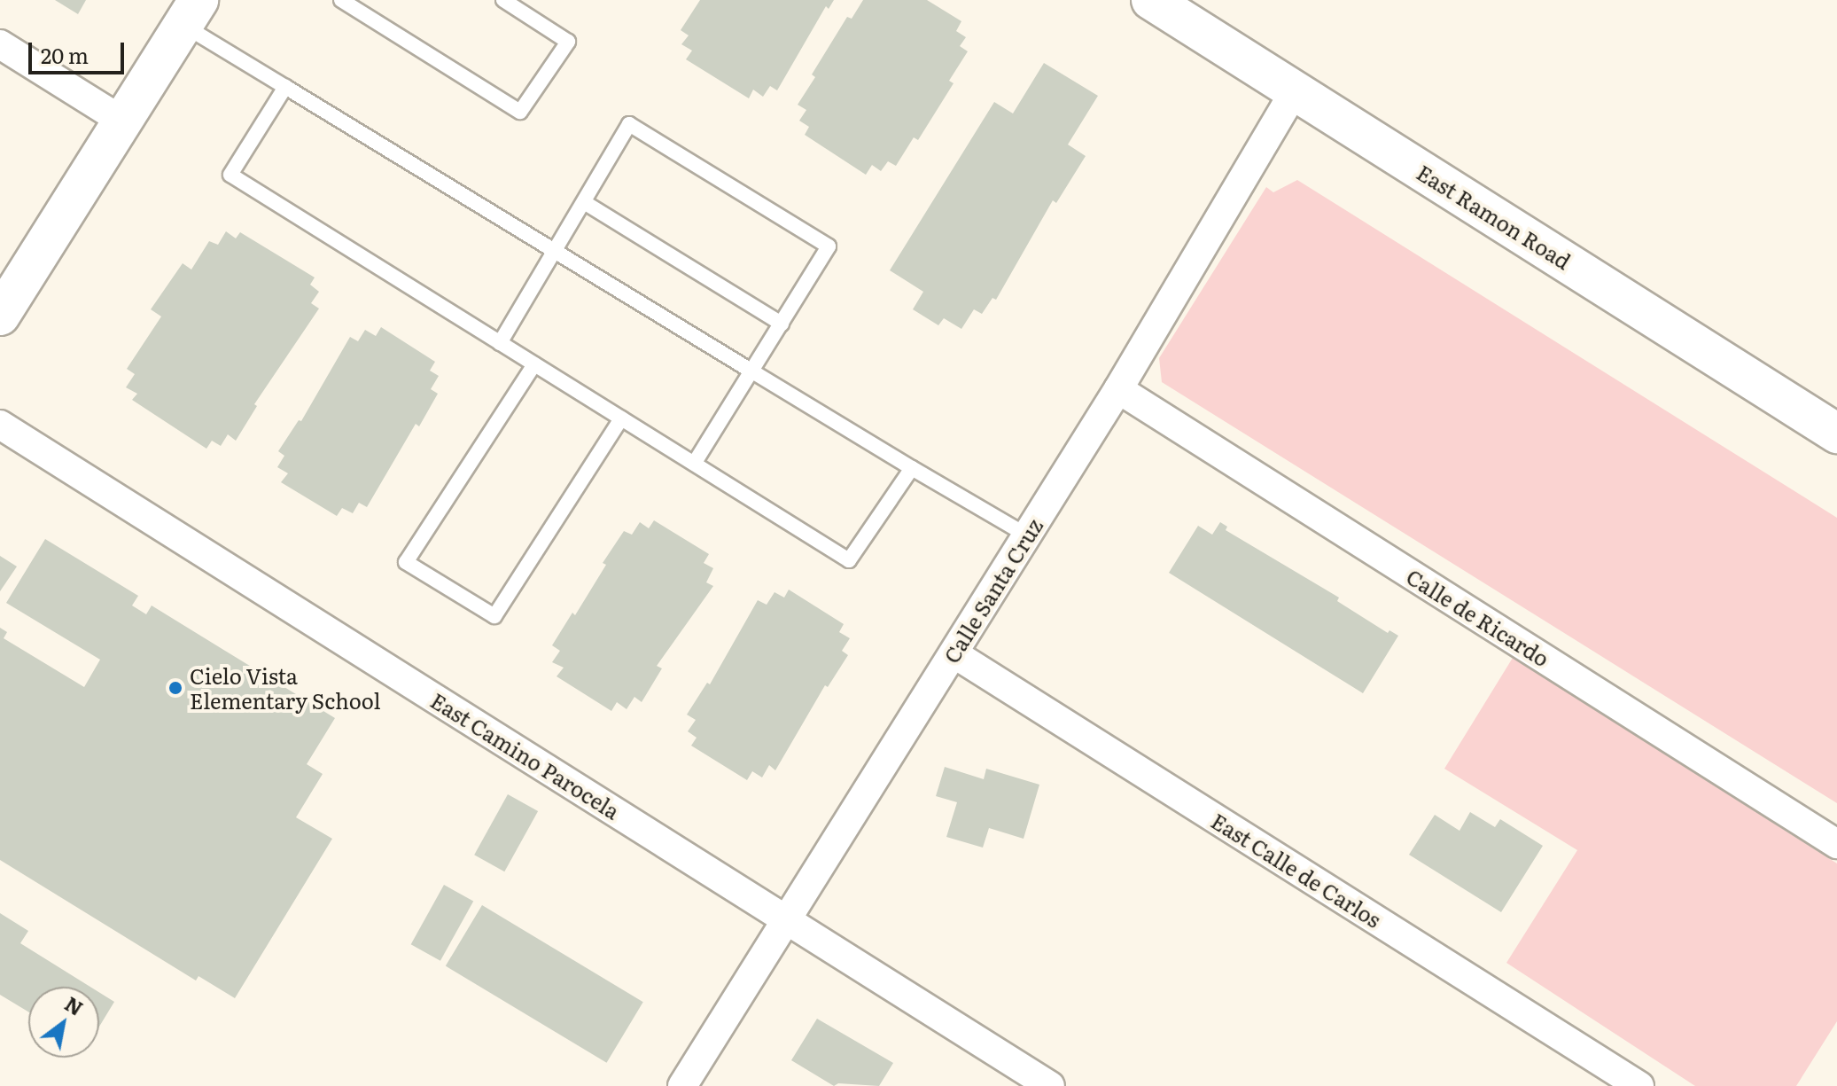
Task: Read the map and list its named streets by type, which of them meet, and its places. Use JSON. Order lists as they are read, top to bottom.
{
  "streets": {
    "main road": ["East Ramon Road"],
    "street": [
      "Calle Santa Cruz",
      "Calle de Ricardo",
      "East Camino Parocela",
      "East Calle de Carlos"
    ]
  },
  "crossings": [
    ["East Ramon Road", "Calle Santa Cruz"],
    ["Calle Santa Cruz", "Calle de Ricardo"],
    ["Calle Santa Cruz", "East Camino Parocela"],
    ["Calle Santa Cruz", "East Calle de Carlos"]
  ],
  "places": ["Cielo Vista Elementary School"],
  "scale_bar": "20 m",
  "north": "top right"
}
